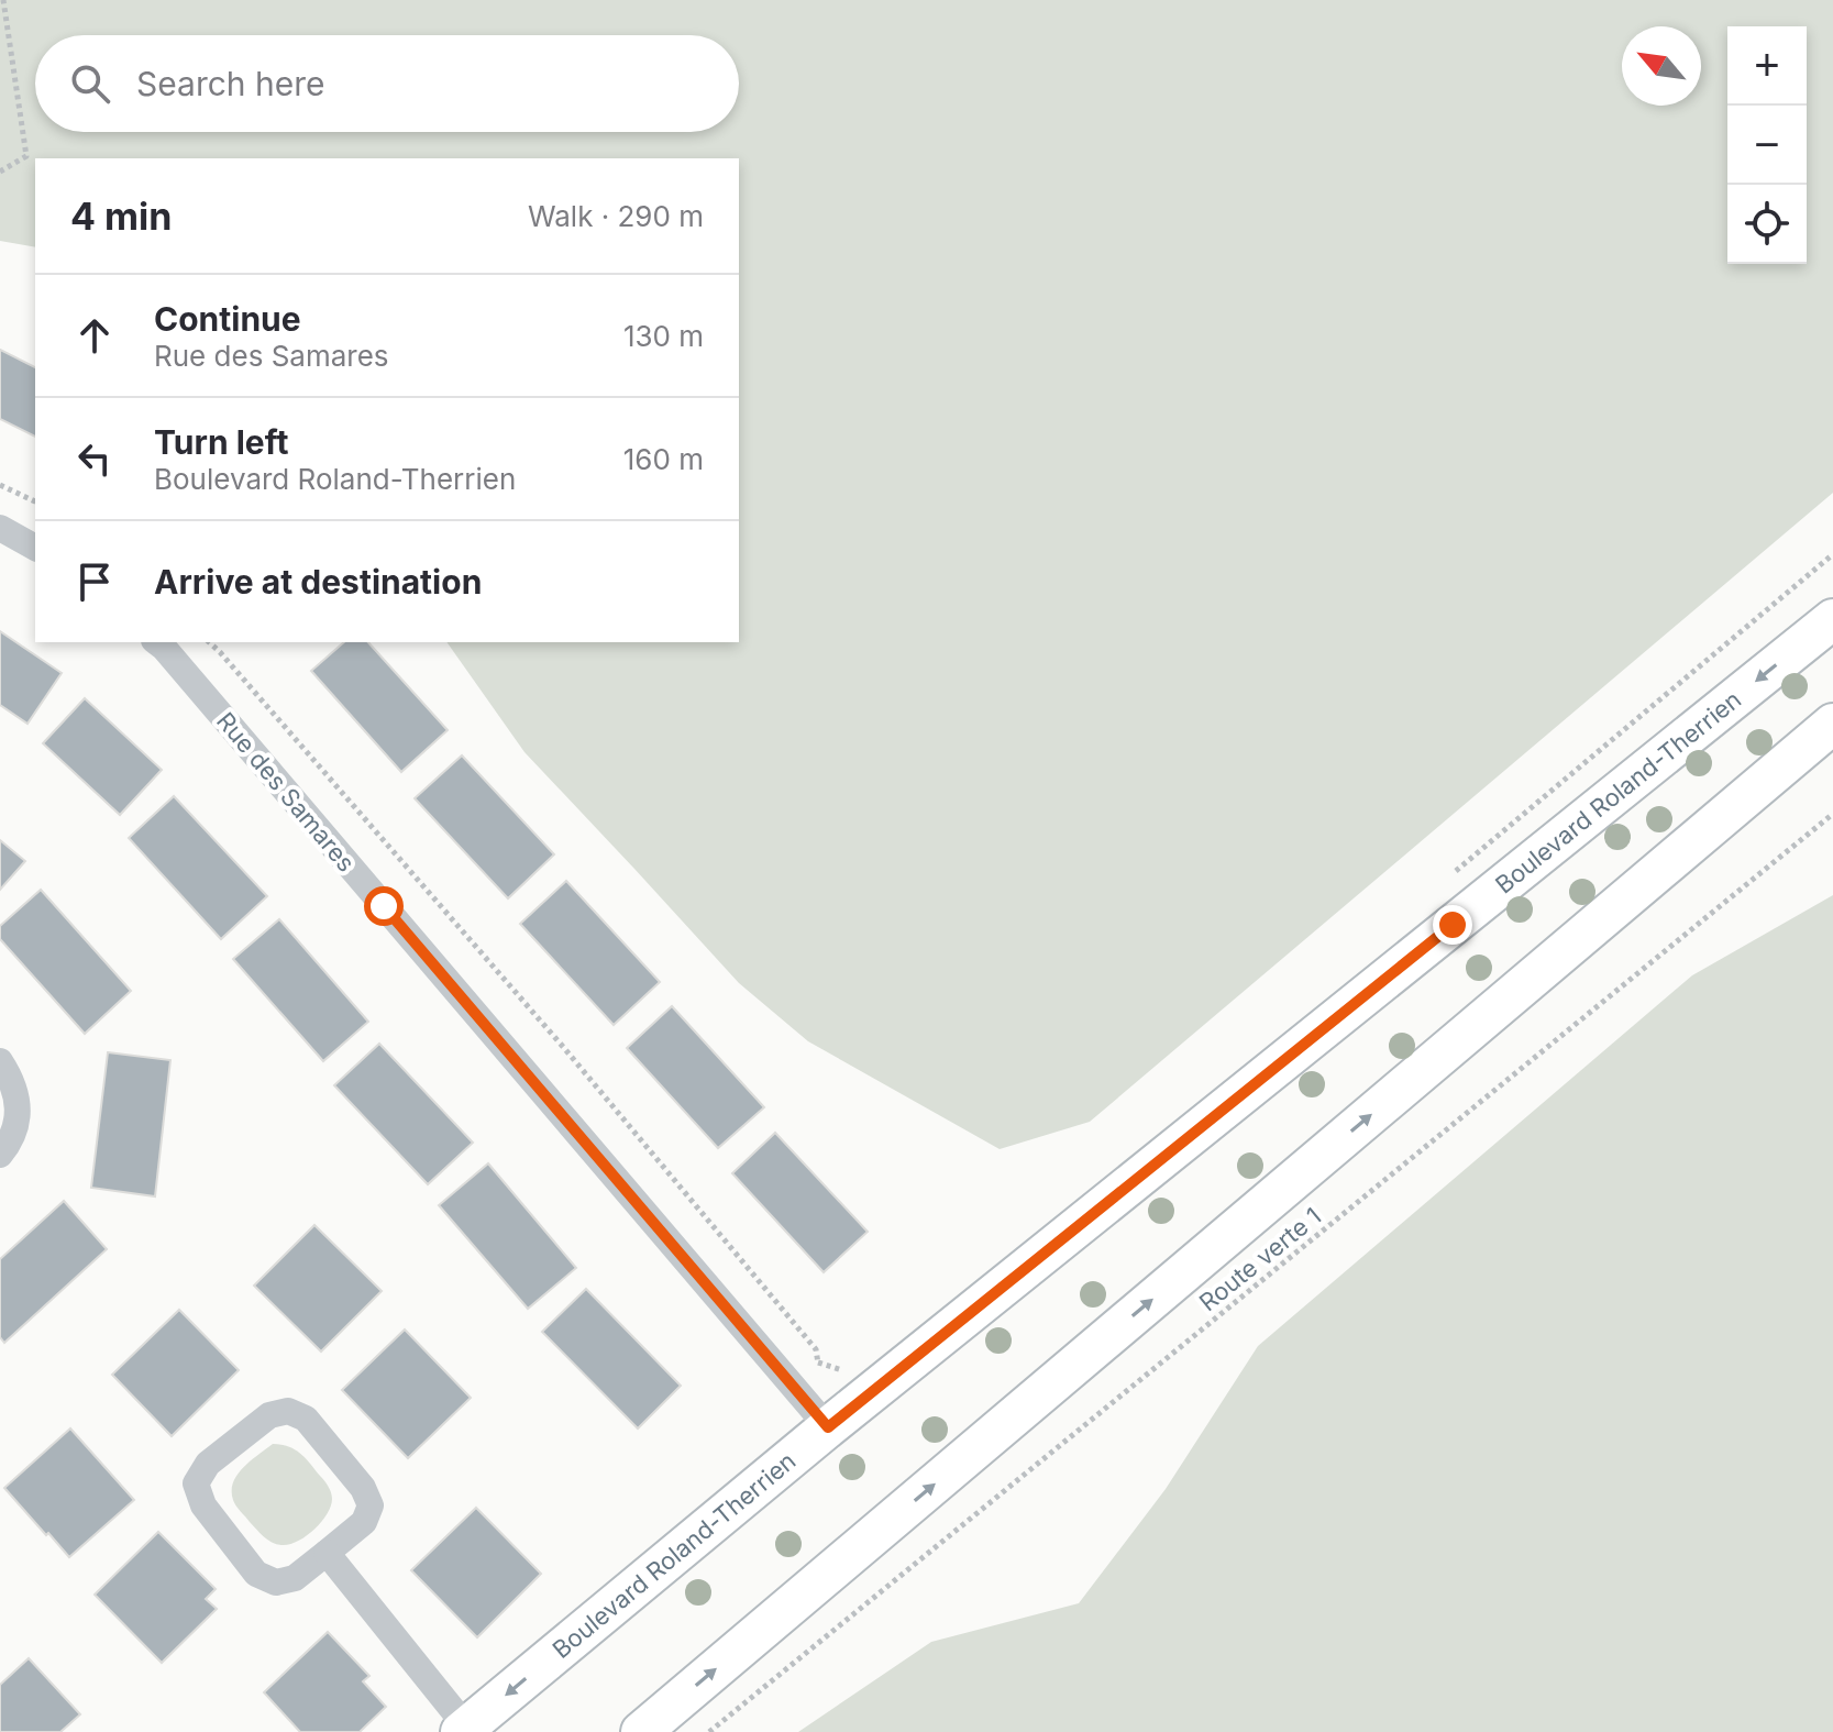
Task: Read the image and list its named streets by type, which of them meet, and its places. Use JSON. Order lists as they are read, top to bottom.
{
  "streets": {
    "main road": ["Boulevard Roland-Therrien"],
    "street": ["Rue des Samares"],
    "path": ["Route verte 1"]
  },
  "crossings": [
    ["Rue des Samares", "Boulevard Roland-Therrien"]
  ],
  "north": "top left",
  "page": {
    "map_buttons": ["+", "−"],
    "search": "Search here",
    "heading": ["4 min", "Walk · 290 m"],
    "list": [
      ["Continue", "Rue des Samares", "130 m"],
      ["Turn left", "Boulevard Roland-Therrien", "160 m"],
      "Arrive at destination"
    ]
  }
}
